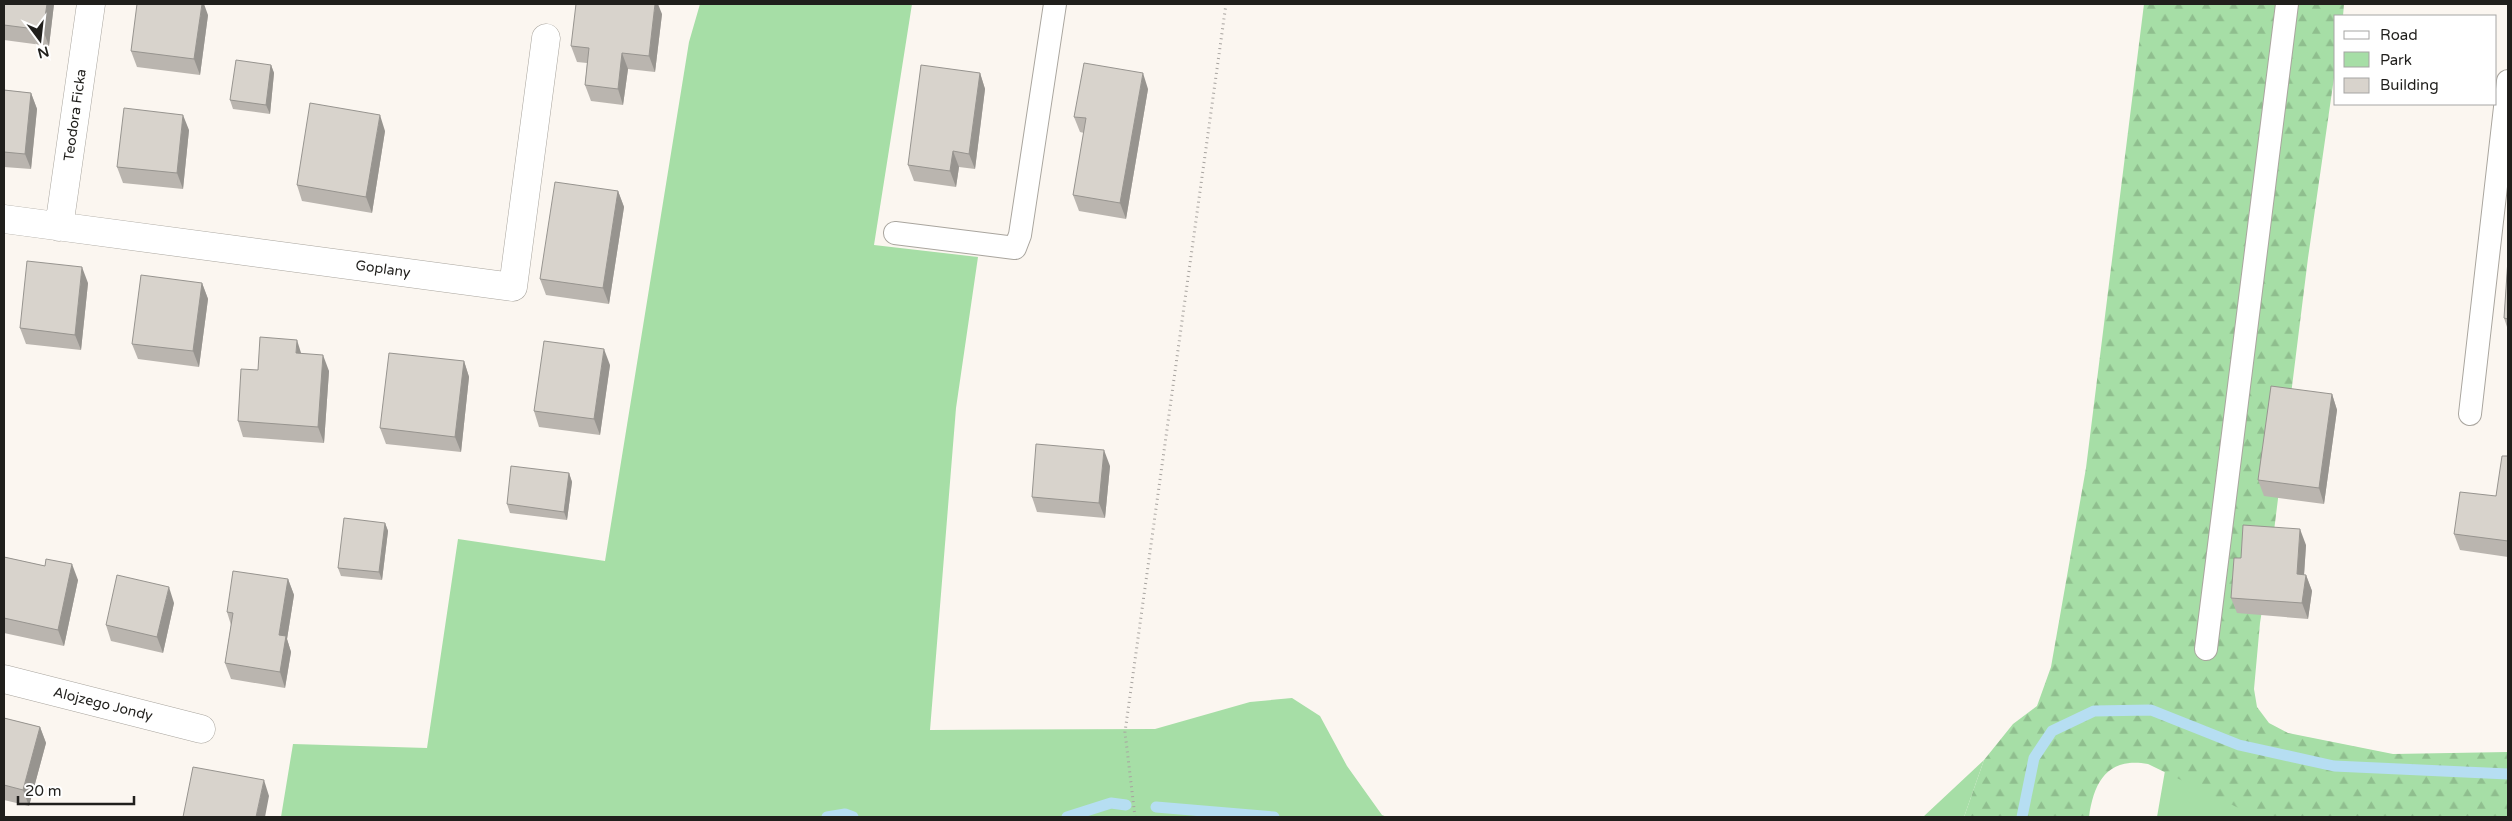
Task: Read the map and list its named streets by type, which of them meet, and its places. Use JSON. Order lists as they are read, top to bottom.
{
  "streets": {
    "street": ["Teodora Ficka", "Goplany", "Alojzego Jondy"]
  },
  "crossings": [
    ["Teodora Ficka", "Goplany"]
  ],
  "legend": ["Road", "Park", "Building"],
  "scale_bar": "20 m",
  "north": "bottom"
}
